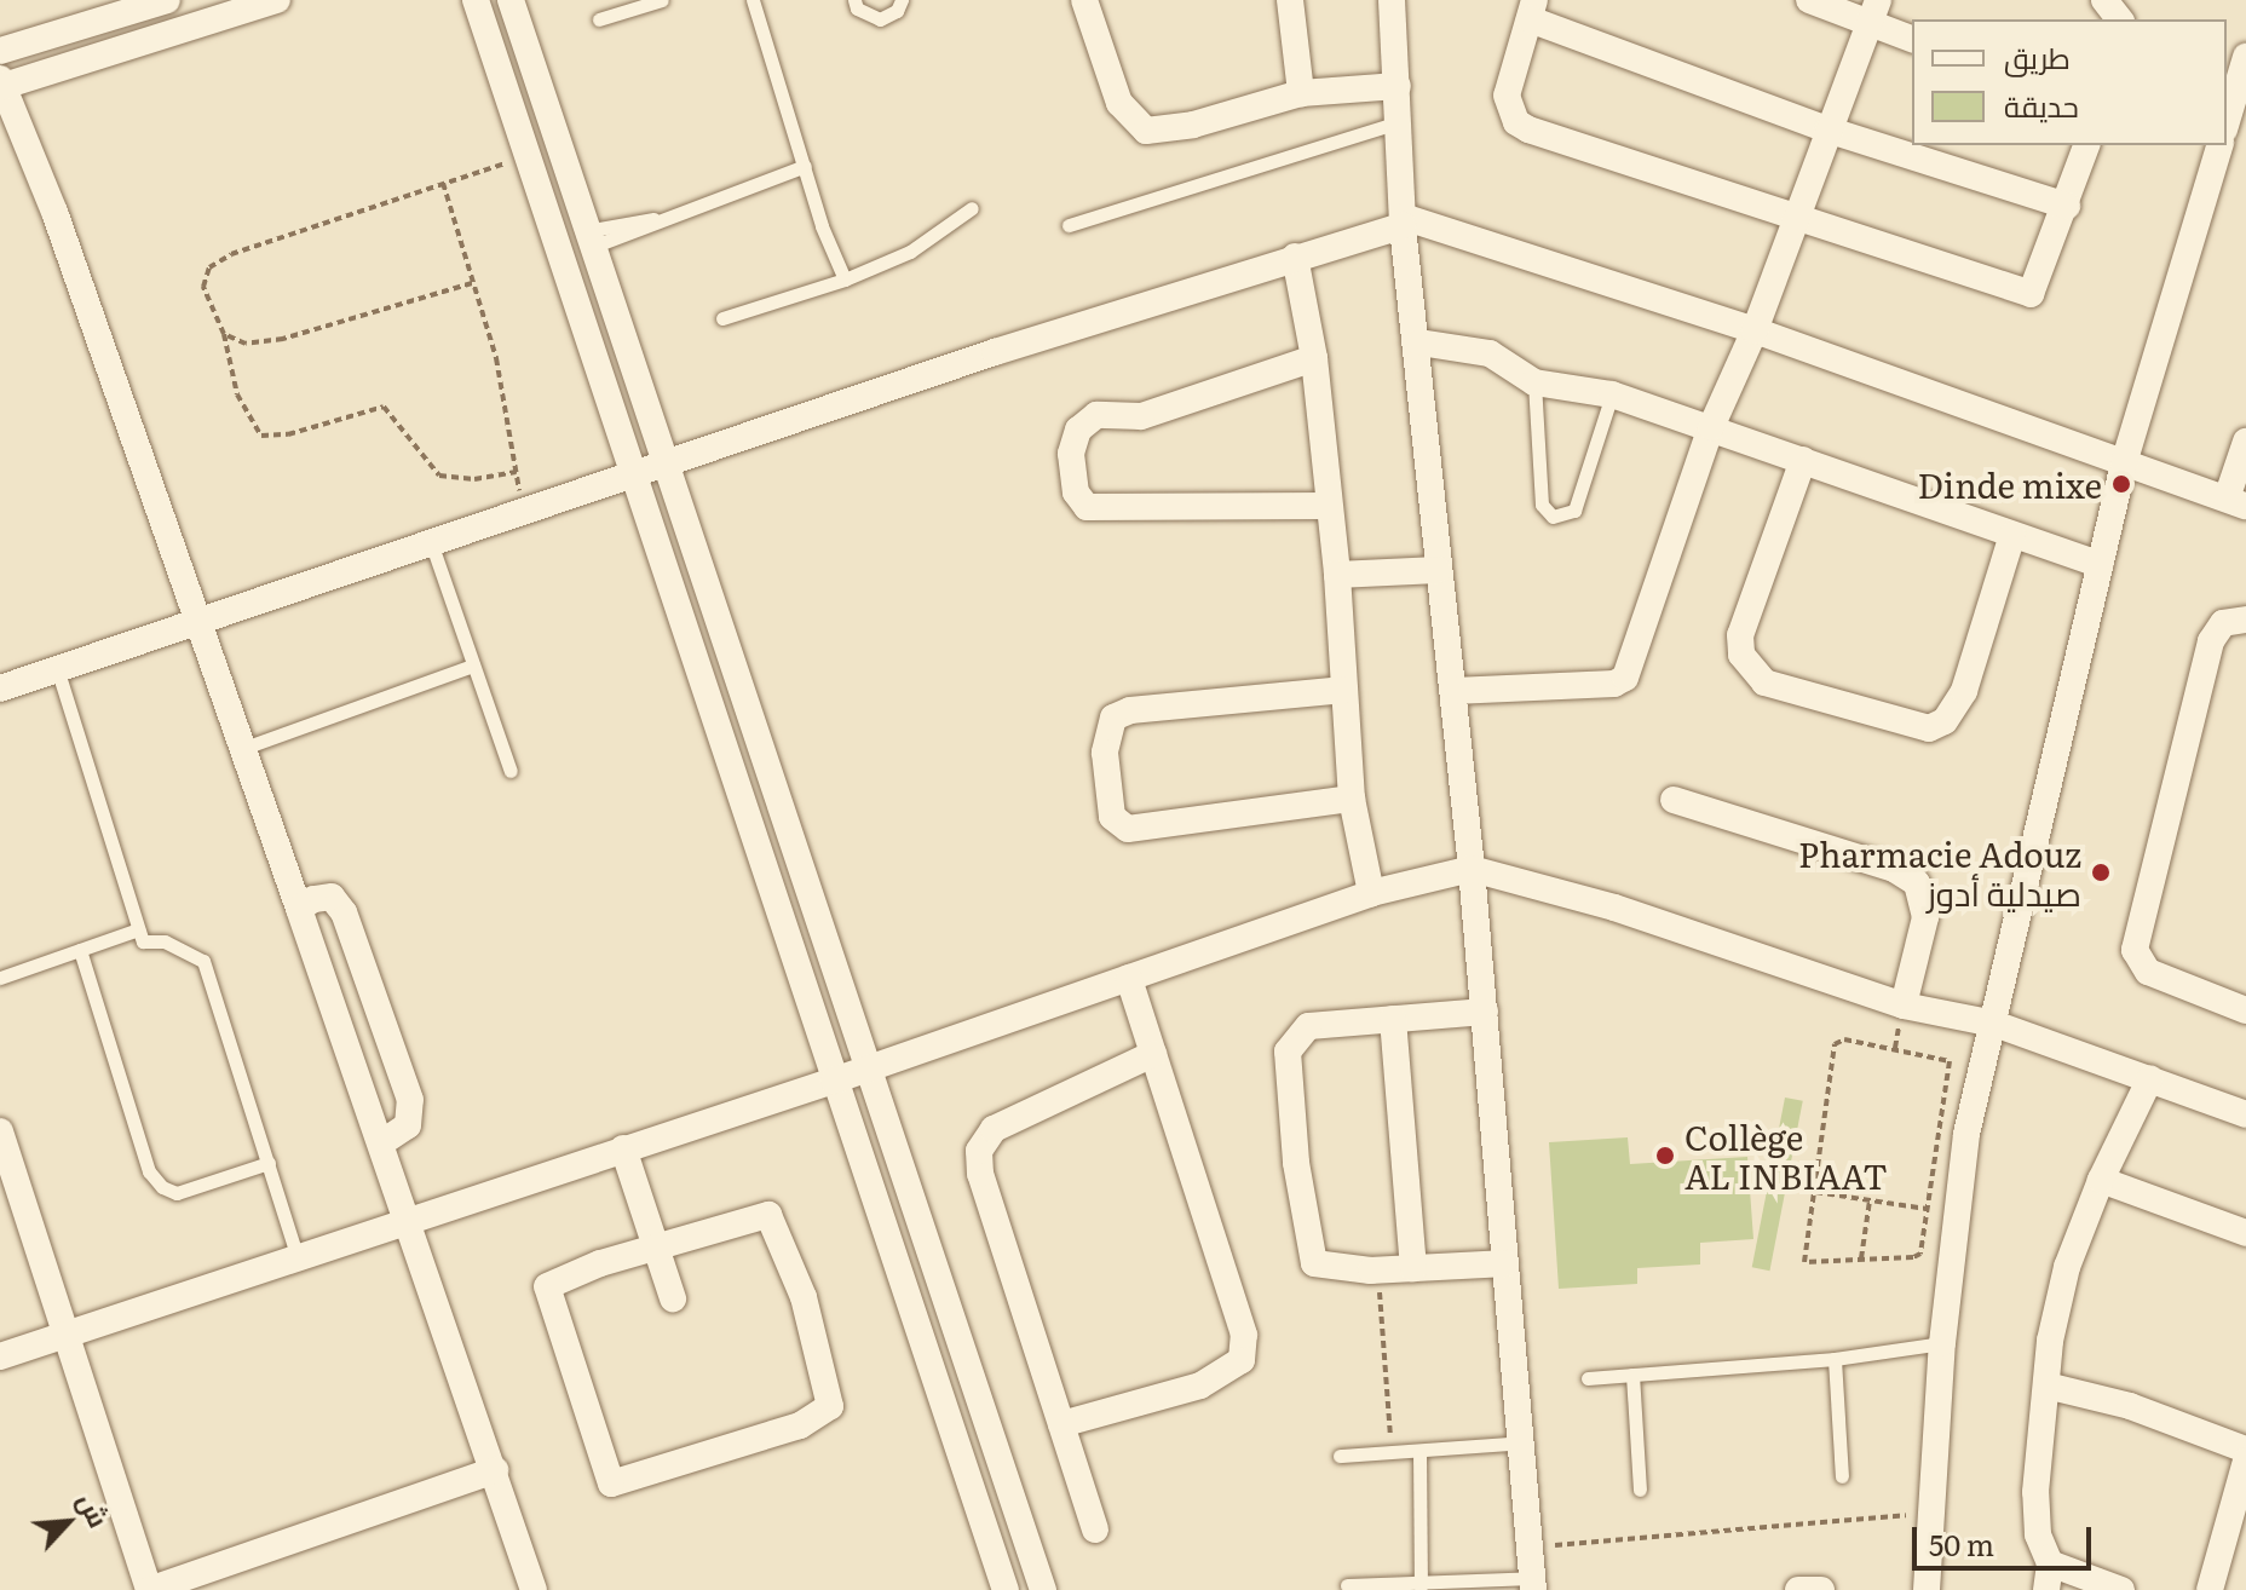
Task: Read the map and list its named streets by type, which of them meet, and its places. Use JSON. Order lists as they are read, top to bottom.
{
  "places": ["Dinde mixe", "Pharmacie Adouz صيدلية أدوز", "Collège AL INBIAAT"],
  "legend": ["طريق", "حديقة"],
  "scale_bar": "50 m",
  "north": "top right"
}
